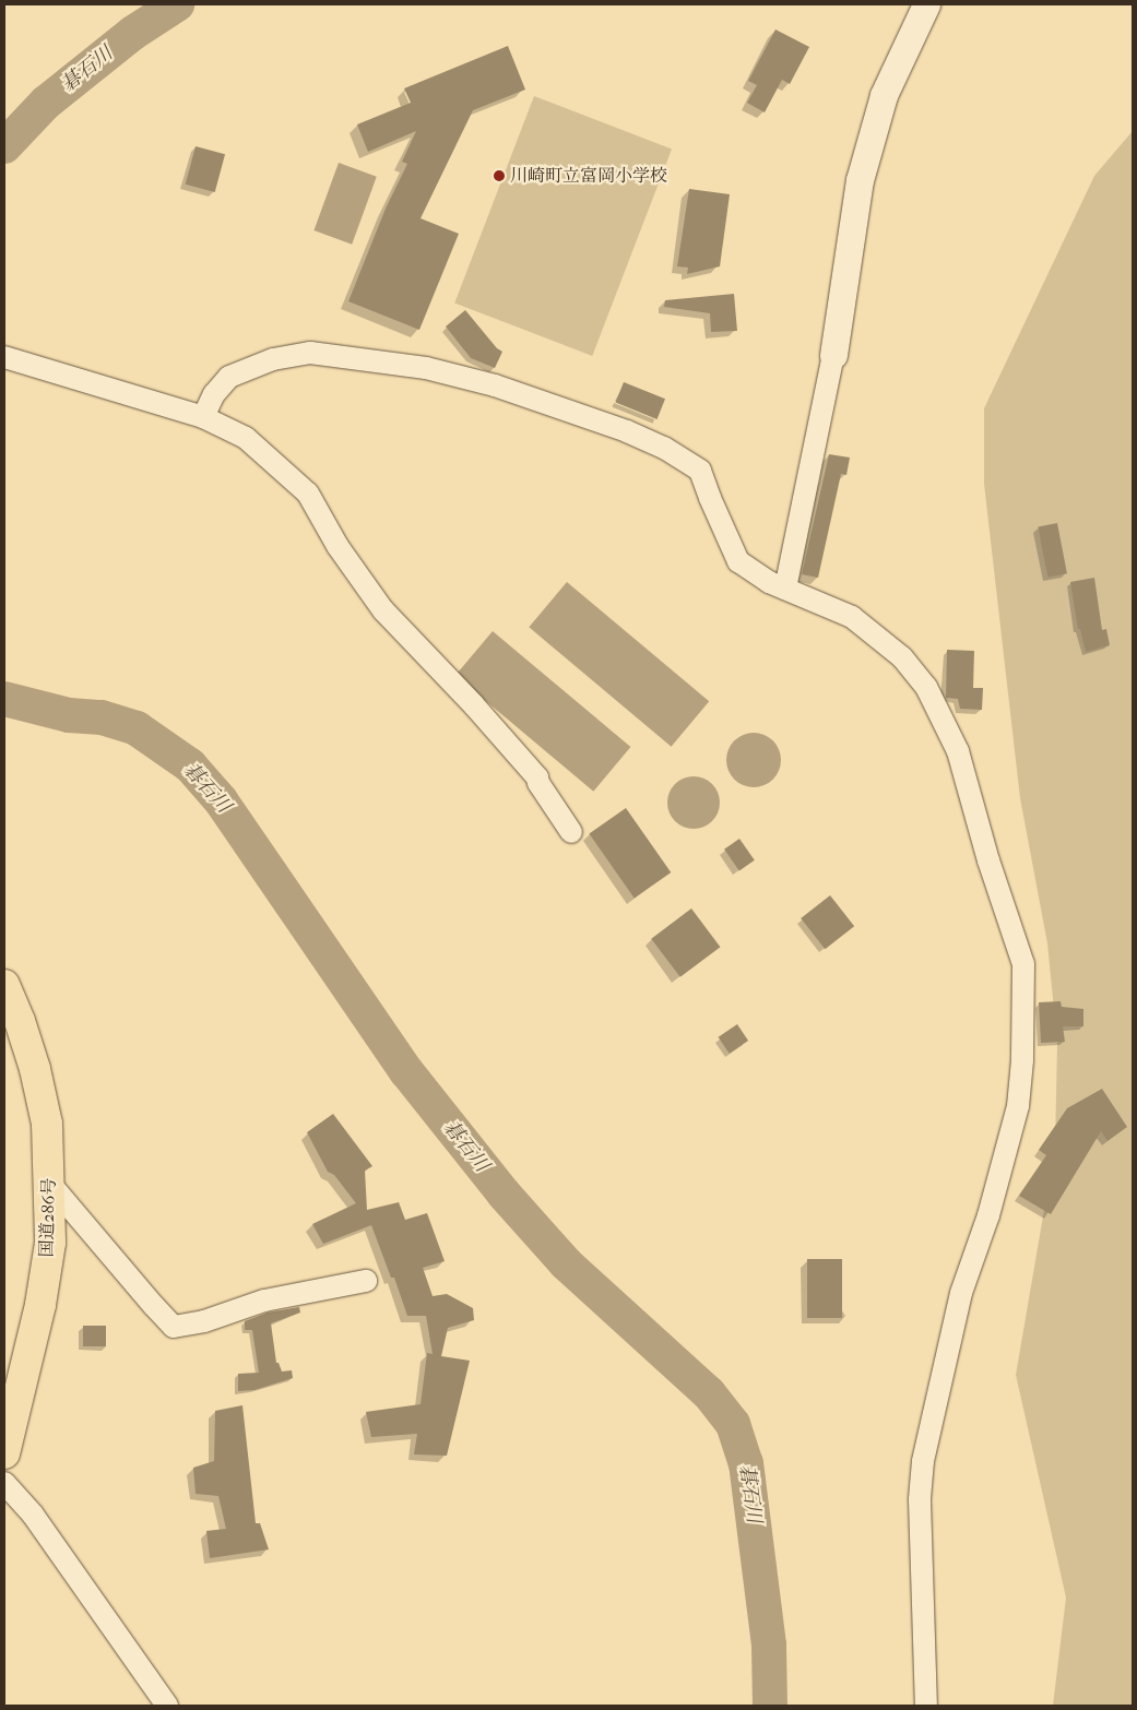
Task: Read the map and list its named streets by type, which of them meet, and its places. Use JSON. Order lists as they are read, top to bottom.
{
  "streets": {
    "highway": ["国道286号"]
  },
  "water": ["碁石川"],
  "places": ["川崎町立富岡小学校"]
}
